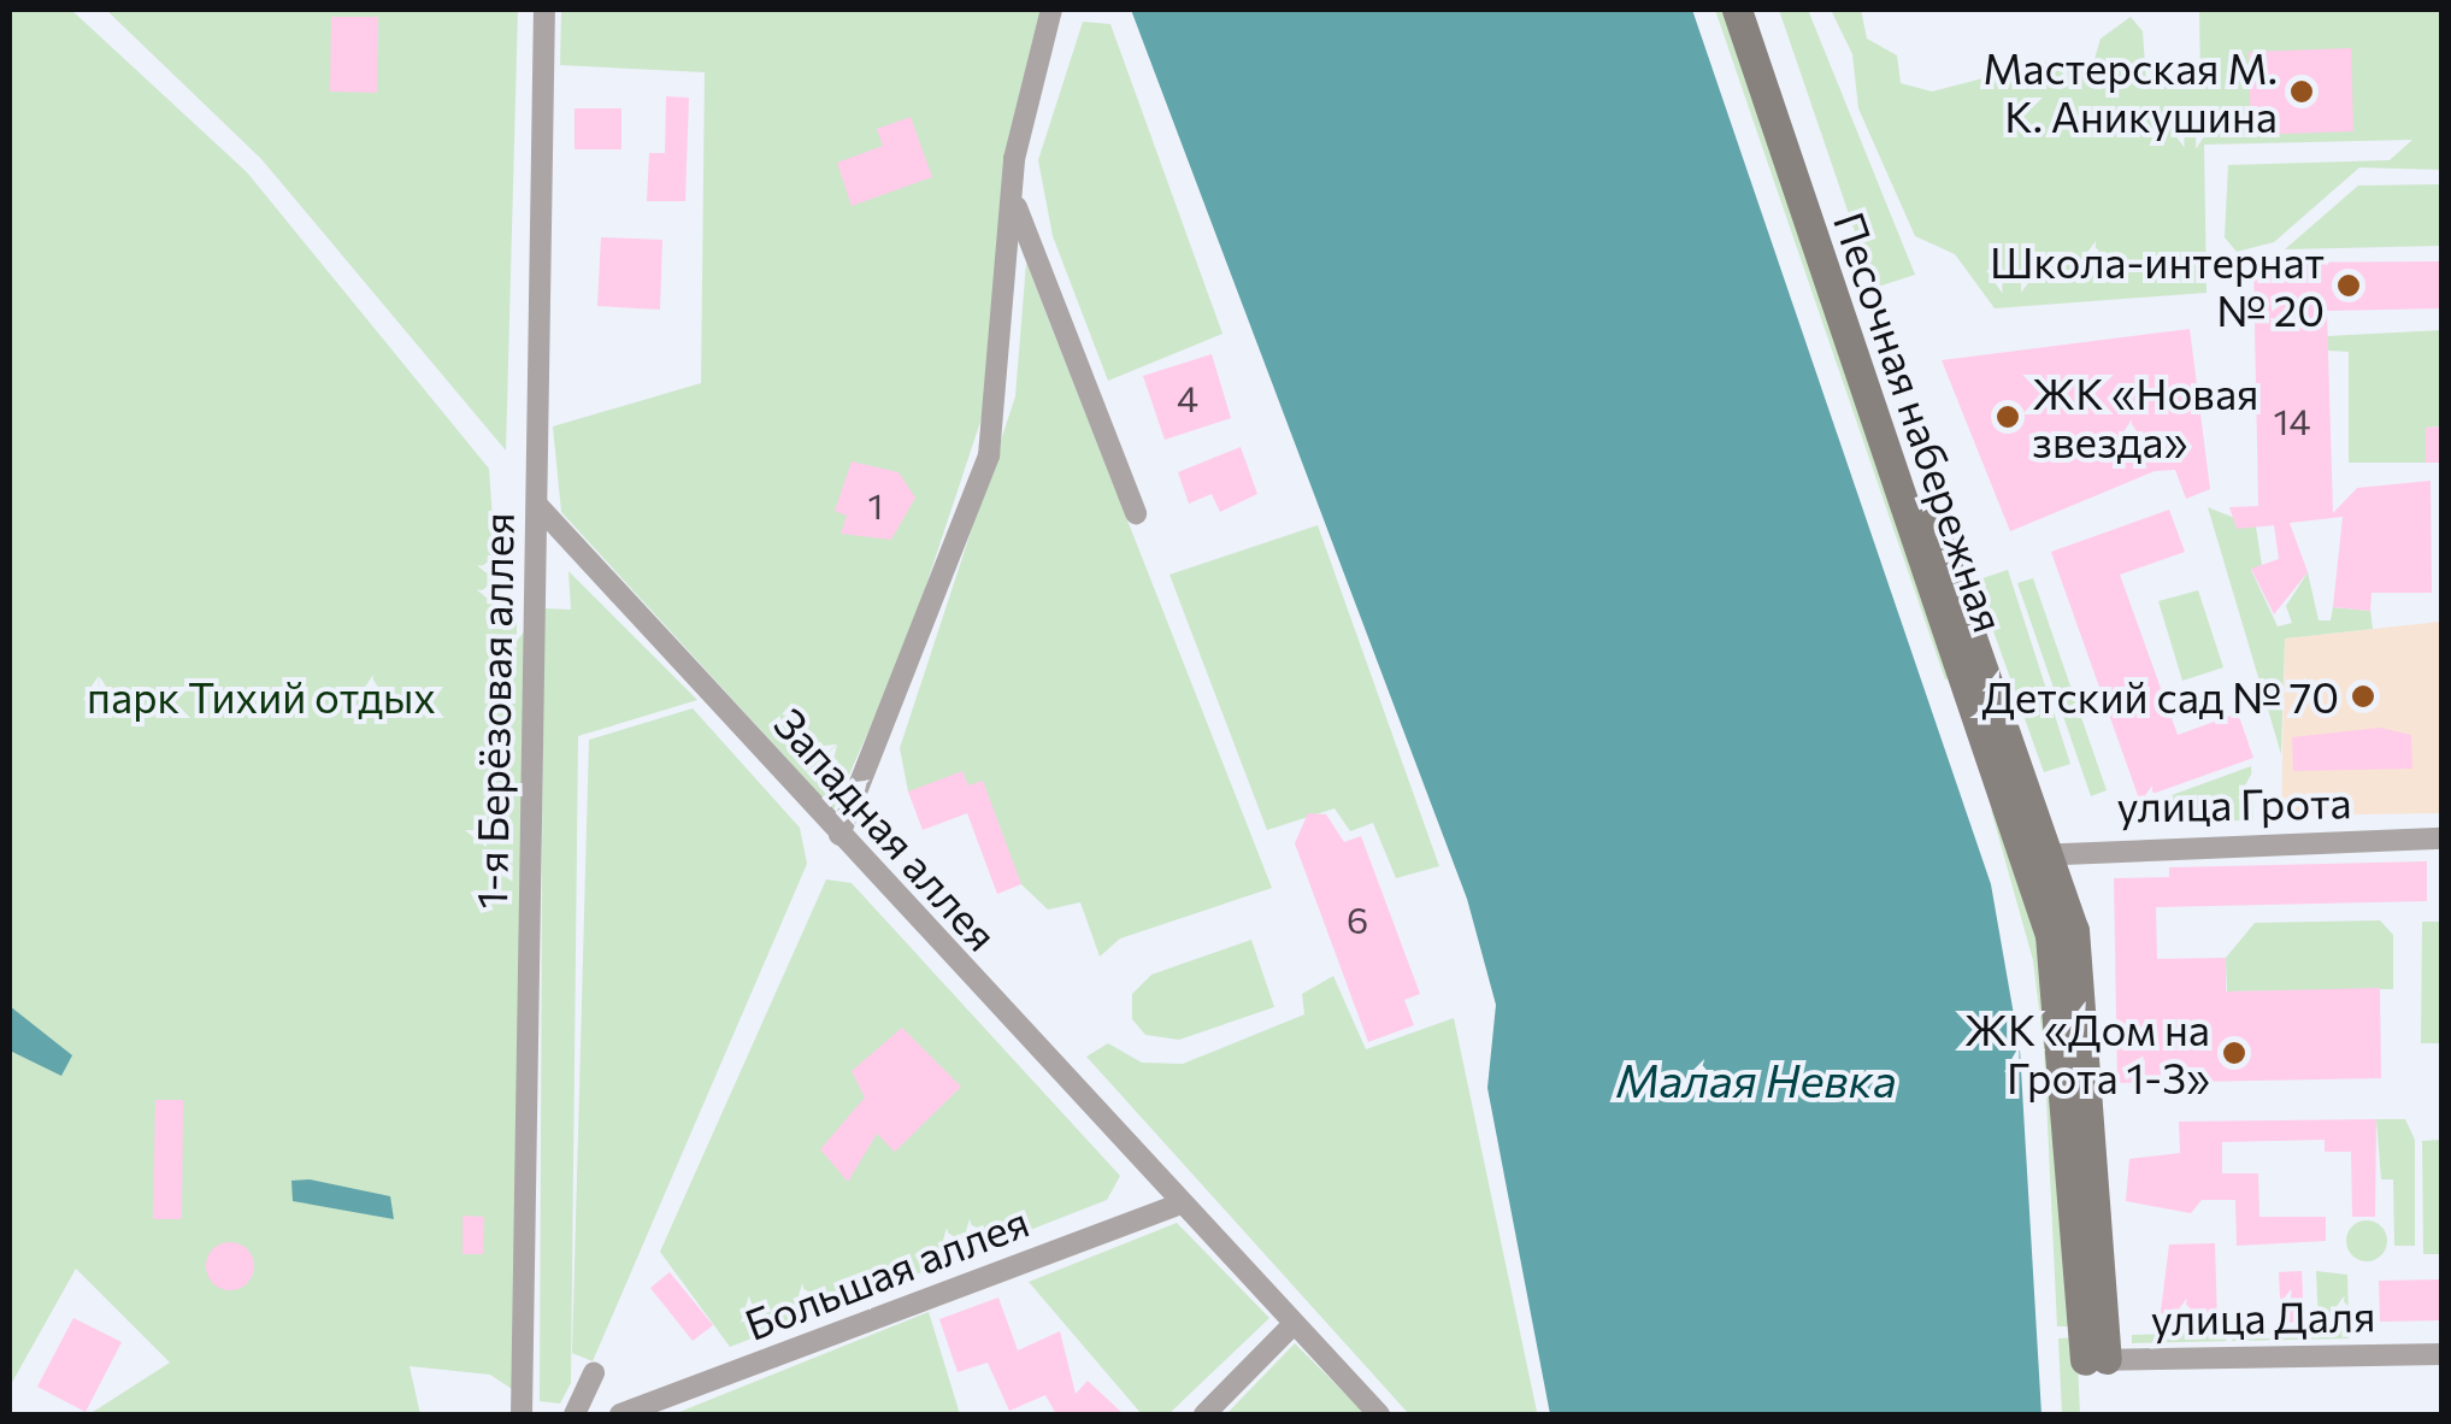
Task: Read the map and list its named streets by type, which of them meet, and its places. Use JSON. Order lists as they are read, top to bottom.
{
  "streets": {
    "main road": ["Песочная набережная"],
    "street": [
      "1-я Берёзовая аллея",
      "улица Грота",
      "Западная аллея",
      "Большая аллея",
      "улица Даля"
    ]
  },
  "crossings": [
    ["Песочная набережная", "улица Грота"],
    ["Песочная набережная", "улица Даля"],
    ["1-я Берёзовая аллея", "Западная аллея"],
    ["Западная аллея", "Большая аллея"]
  ],
  "water": ["Малая Невка"],
  "parks": ["парк Тихий отдых"],
  "places": [
    "Мастерская М. К. Аникушина",
    "Школа-интернат № 20",
    "ЖК «Новая звезда»",
    "Детский сад № 70",
    "ЖК «Дом на Грота 1-3»"
  ],
  "house_numbers": [
    "4",
    "14",
    "1",
    "6"
  ]
}
